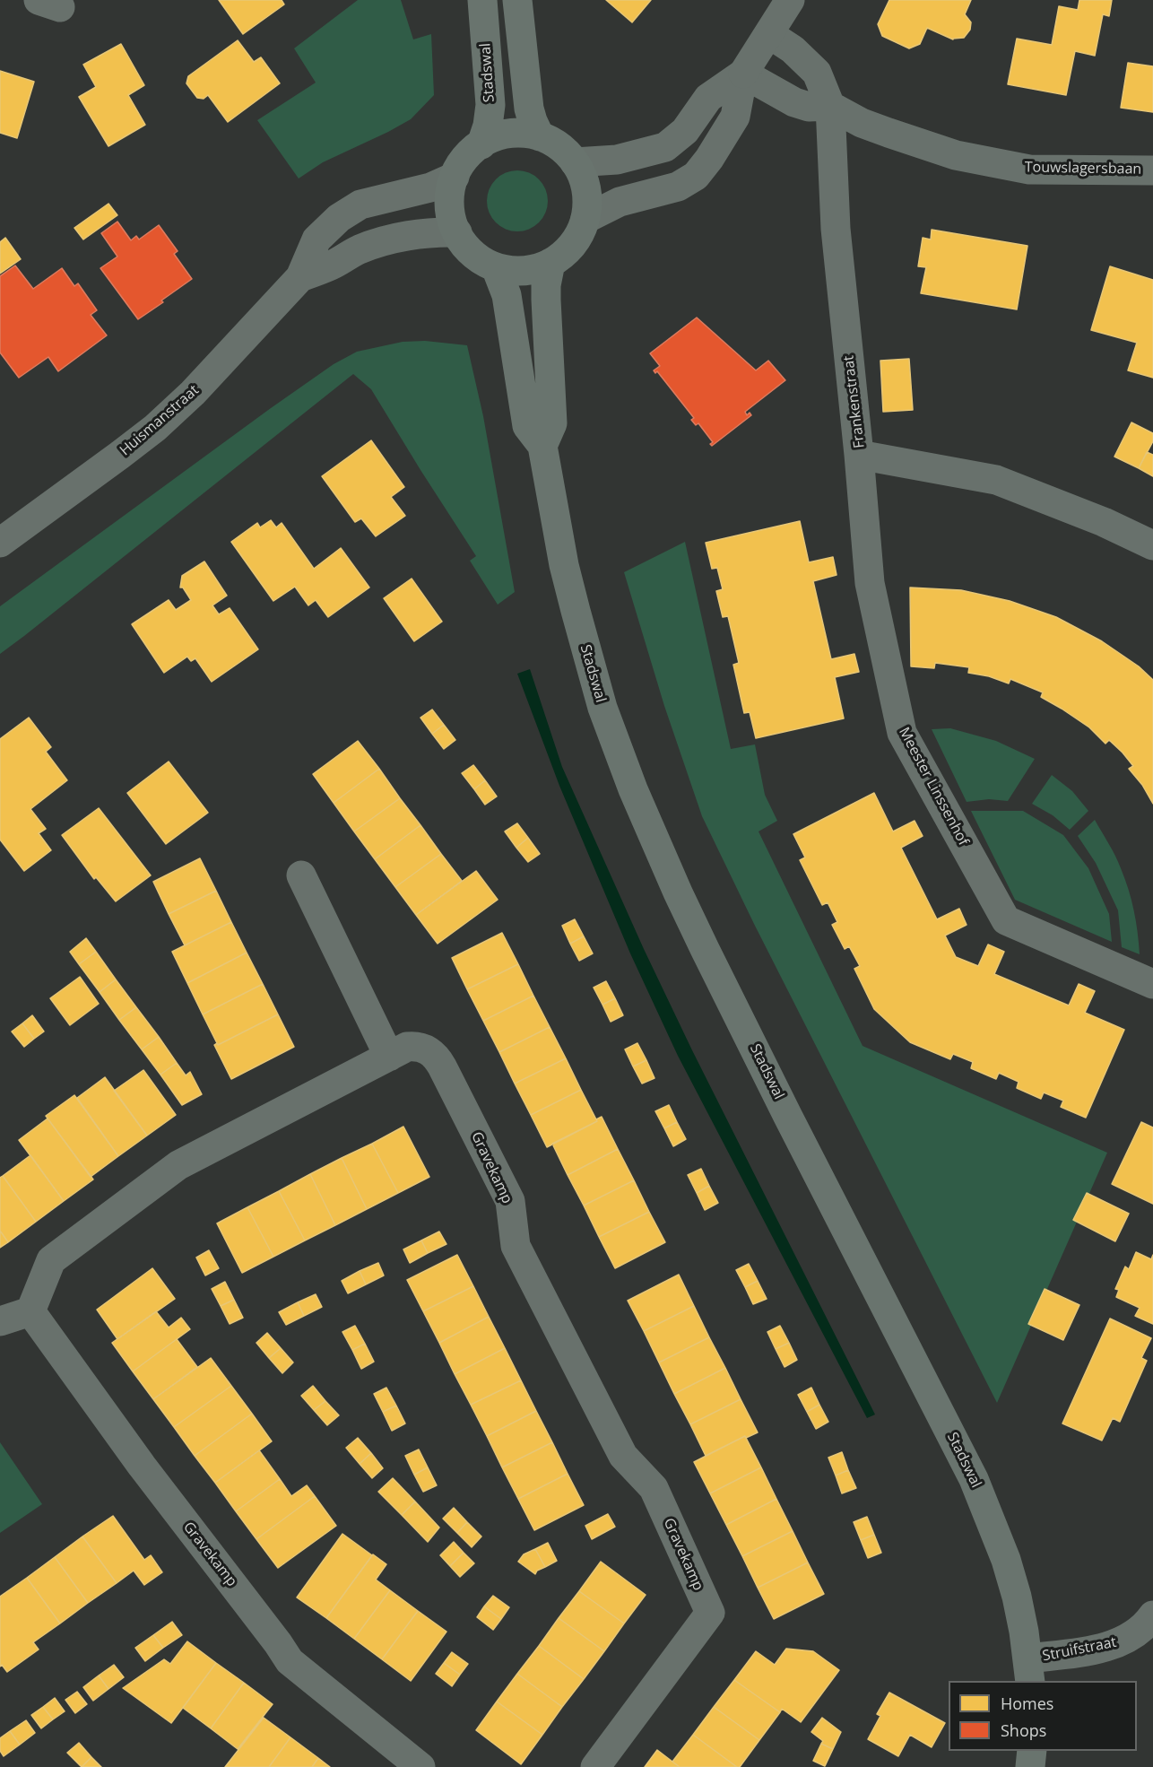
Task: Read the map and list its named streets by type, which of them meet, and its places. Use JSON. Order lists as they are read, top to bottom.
{
  "streets": {
    "main road": ["Stadswal"],
    "street": [
      "Touwslagersbaan",
      "Frankenstraat",
      "Huismanstraat",
      "Meester Linssenhof",
      "Gravekamp",
      "Struifstraat"
    ]
  },
  "crossings": [
    ["Stadswal", "Huismanstraat"],
    ["Stadswal", "Struifstraat"],
    ["Touwslagersbaan", "Frankenstraat"],
    ["Frankenstraat", "Meester Linssenhof"]
  ],
  "legend": ["Homes", "Shops"]
}
